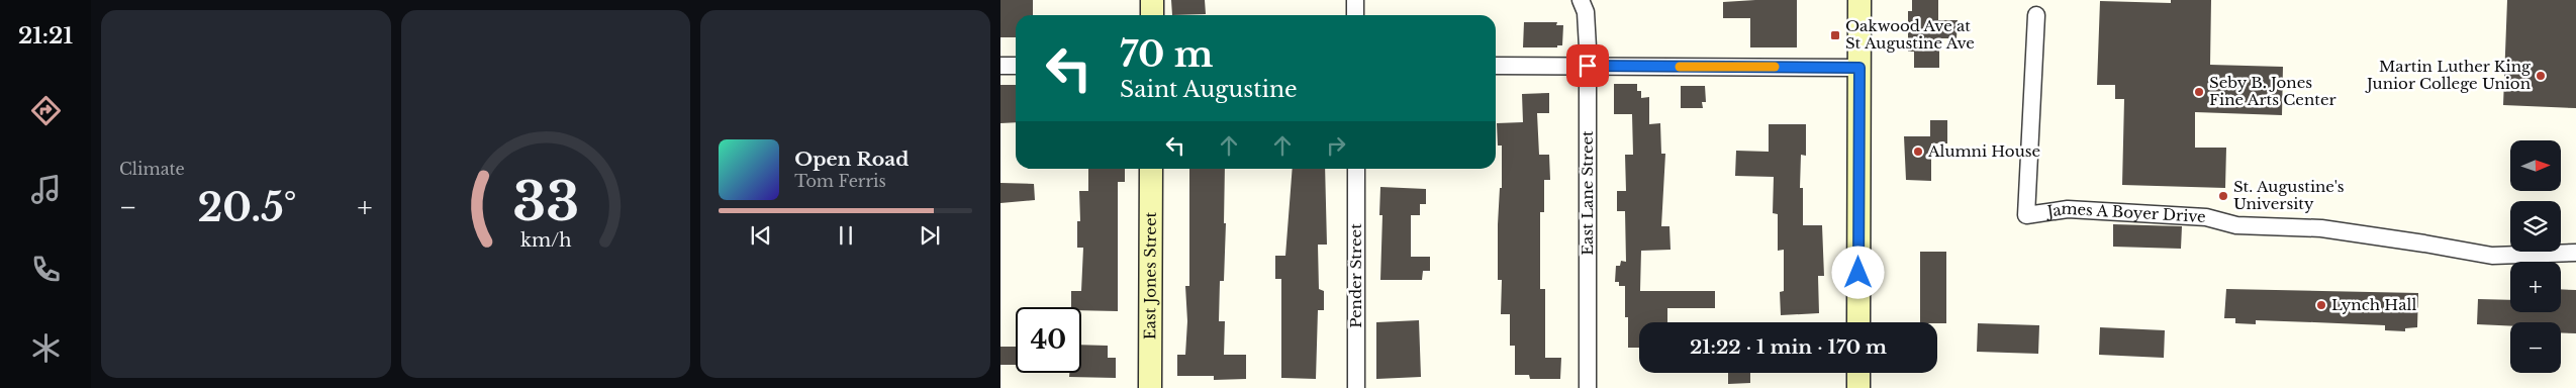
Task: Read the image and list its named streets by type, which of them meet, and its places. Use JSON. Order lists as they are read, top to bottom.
{
  "streets": {
    "street": [
      "East Lane Street",
      "James A Boyer Drive",
      "East Jones Street",
      "Pender Street"
    ]
  },
  "places": {
    "transit": ["Oakwood Ave at St Augustine Ave"],
    "other": [
      "Martin Luther King Junior College Union",
      "Seby B. Jones Fine Arts Center",
      "Alumni House",
      "St. Augustine's University",
      "Lynch Hall"
    ]
  },
  "north": "right",
  "page": {
    "tabs": "21:21",
    "tile": "Climate",
    "turn": ["70 m", "Saint Augustine"],
    "song": ["Open Road", "Tom Ferris"],
    "map_buttons": ["+", "−"],
    "heat": ["−", "20.5°", "+"],
    "limit": "40",
    "trip": "21:22 · 1 min · 170 m",
    "gauge": ["33", "km/h"]
  }
}
